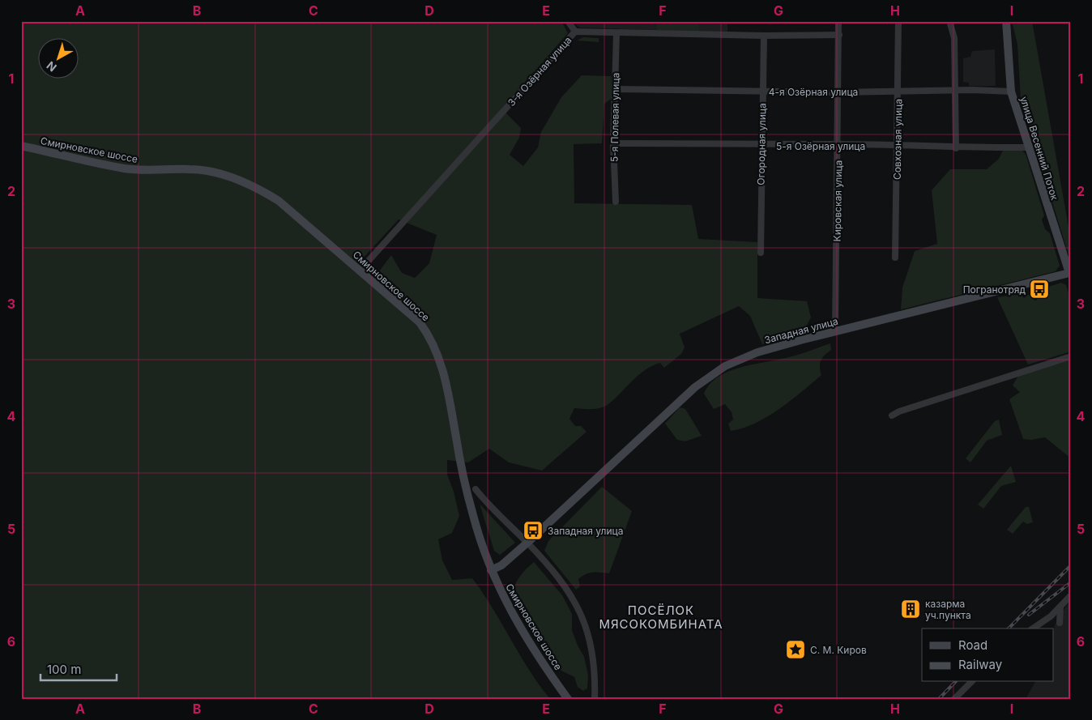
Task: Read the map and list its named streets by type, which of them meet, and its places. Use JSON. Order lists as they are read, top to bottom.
{
  "streets": {
    "street": [
      "3-я Озёрная улица",
      "4-я Озёрная улица",
      "5-я Полевая улица",
      "Совхозная улица",
      "Огородная улица",
      "5-я Озёрная улица",
      "улица Весенний Поток",
      "Смирновское шоссе",
      "Кировская улица",
      "Западная улица"
    ]
  },
  "crossings": [
    ["3-я Озёрная улица", "5-я Полевая улица"],
    ["3-я Озёрная улица", "Огородная улица"],
    ["3-я Озёрная улица", "Смирновское шоссе"],
    ["3-я Озёрная улица", "Кировская улица"],
    ["4-я Озёрная улица", "5-я Полевая улица"],
    ["4-я Озёрная улица", "Совхозная улица"],
    ["4-я Озёрная улица", "Огородная улица"],
    ["4-я Озёрная улица", "улица Весенний Поток"],
    ["4-я Озёрная улица", "Кировская улица"],
    ["5-я Полевая улица", "5-я Озёрная улица"],
    ["Совхозная улица", "5-я Озёрная улица"],
    ["Огородная улица", "5-я Озёрная улица"],
    ["5-я Озёрная улица", "улица Весенний Поток"],
    ["5-я Озёрная улица", "Кировская улица"],
    ["улица Весенний Поток", "Западная улица"],
    ["Смирновское шоссе", "Западная улица"],
    ["Кировская улица", "Западная улица"]
  ],
  "districts": ["ПОСЁЛОК МЯСОКОМБИНАТА"],
  "places": {
    "bus stop": ["Погранотряд", "Западная улица"],
    "building": ["казарма уч.пункта"],
    "place": ["С. М. Киров"]
  },
  "legend": ["Road", "Railway"],
  "scale_bar": "100 m",
  "north": "bottom left",
  "grid": {
    "columns": [
      "A",
      "B",
      "C",
      "D",
      "E",
      "F",
      "G",
      "H",
      "I"
    ],
    "rows": [
      "1",
      "2",
      "3",
      "4",
      "5",
      "6"
    ]
  }
}
